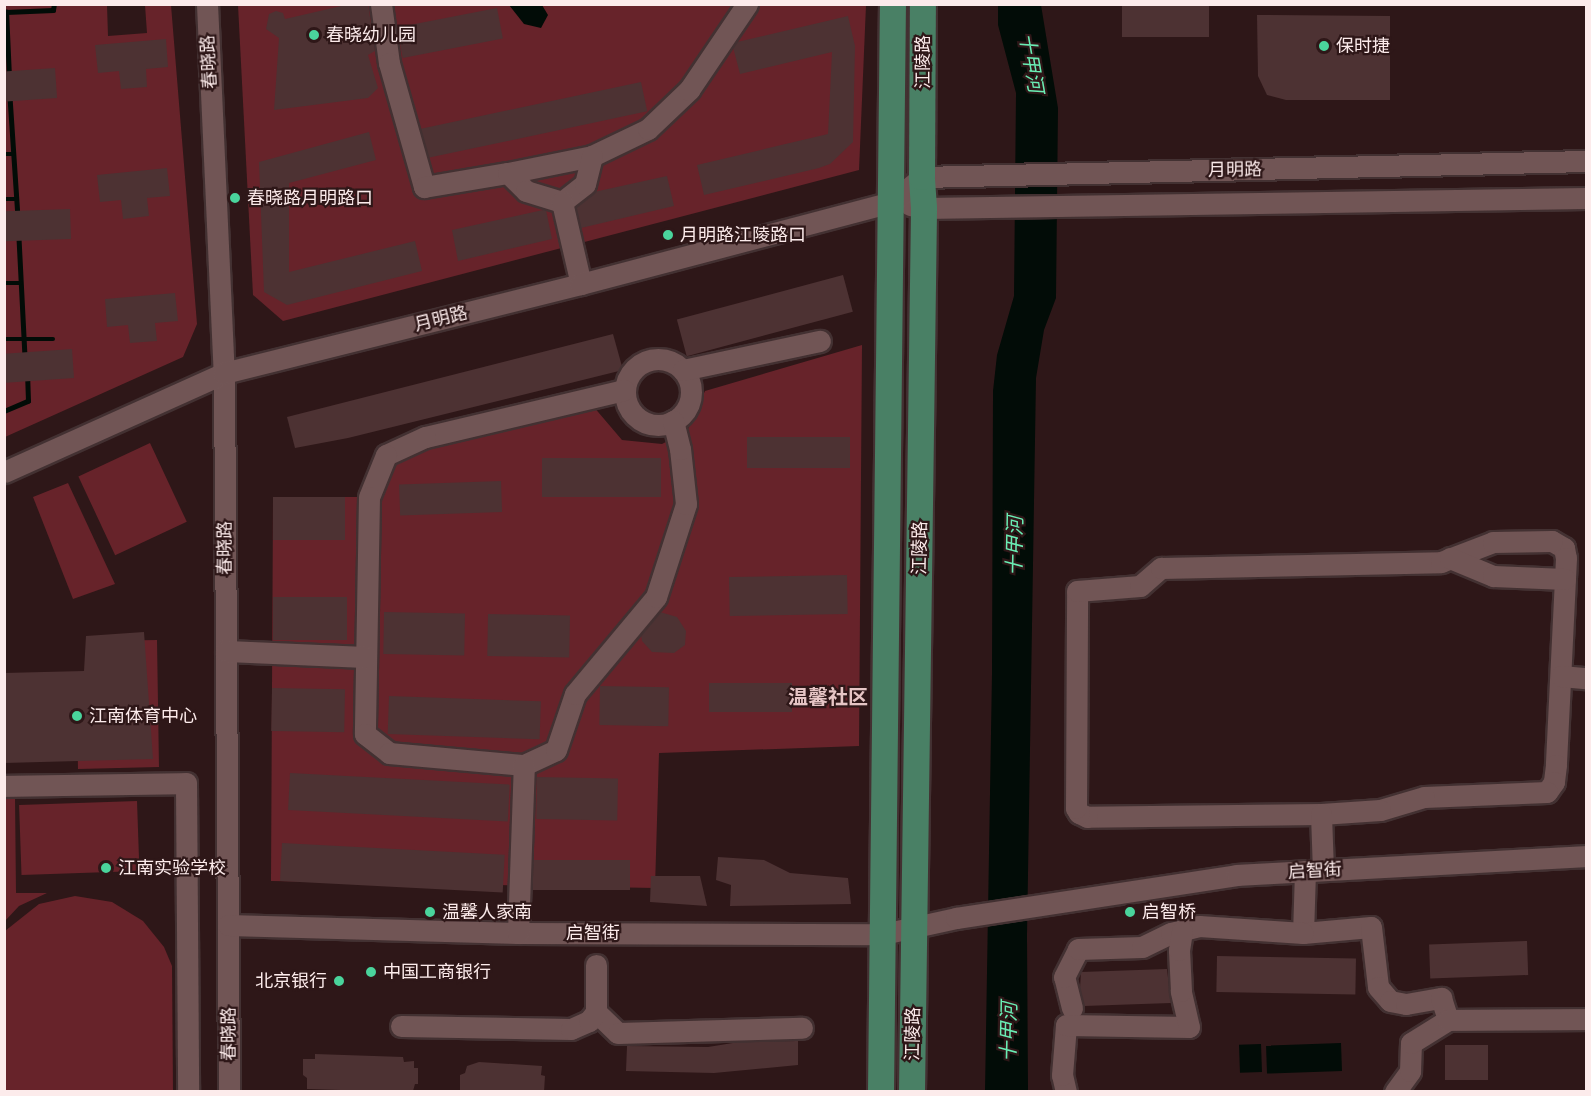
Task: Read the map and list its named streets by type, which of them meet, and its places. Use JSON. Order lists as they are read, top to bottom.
{
  "streets": {
    "main road": ["江陵路"],
    "street": ["春晓路", "月明路", "启智街"]
  },
  "crossings": [
    ["春晓路", "月明路"],
    ["春晓路", "启智街"],
    ["江陵路", "月明路"],
    ["江陵路", "启智街"]
  ],
  "districts": ["温馨社区"],
  "water": ["十甲河"],
  "places": [
    "春晓幼儿园",
    "保时捷",
    "春晓路月明路口",
    "月明路江陵路口",
    "江南体育中心",
    "江南实验学校",
    "温馨人家南",
    "启智桥",
    "中国工商银行",
    "北京银行"
  ]
}
